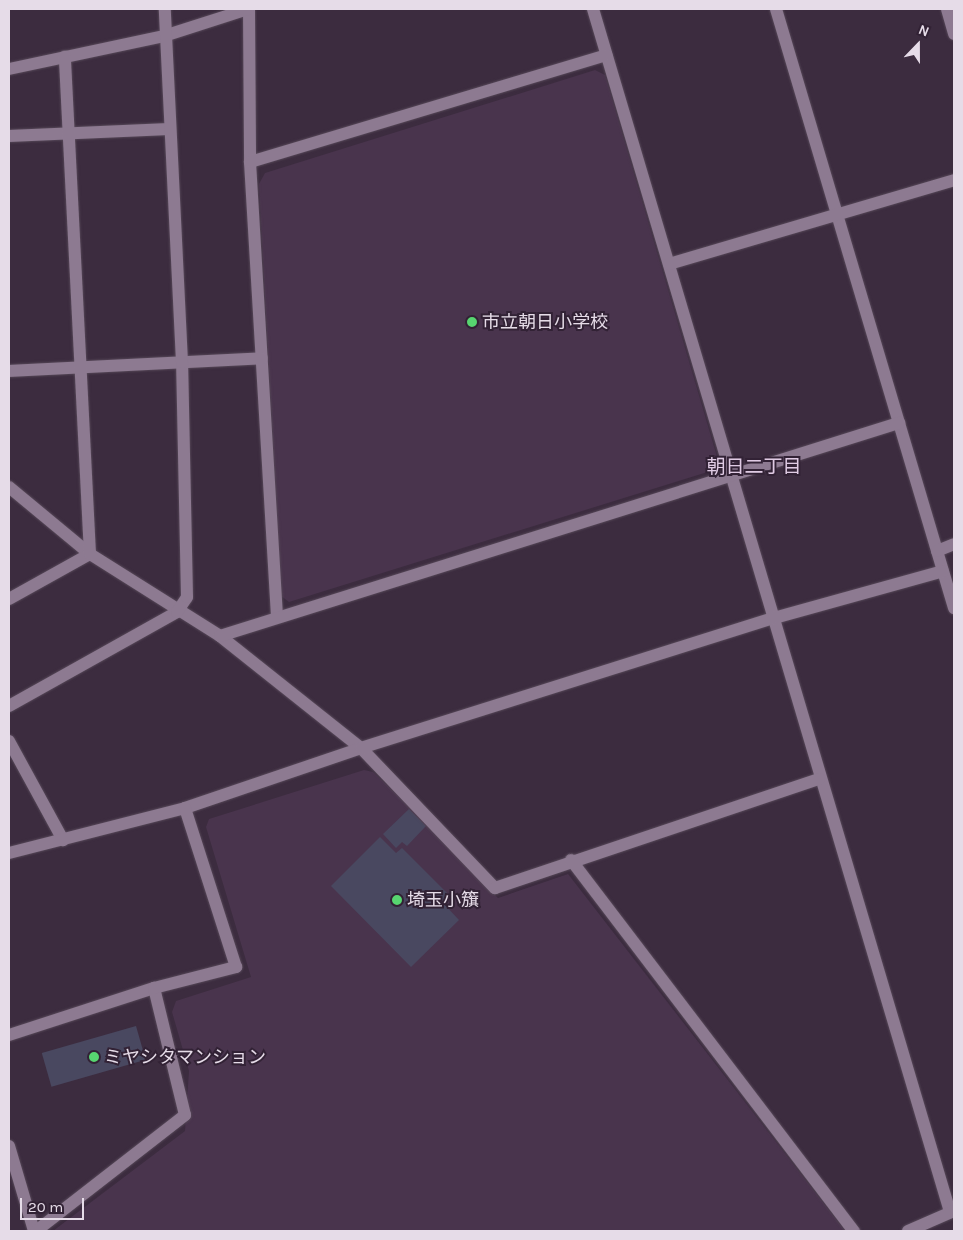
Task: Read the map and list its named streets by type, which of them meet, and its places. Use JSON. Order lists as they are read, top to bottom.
{
  "districts": ["朝日二丁目"],
  "places": ["市立朝日小学校", "埼玉小籏", "ミヤシタマンション"],
  "scale_bar": "20 m",
  "north": "top"
}
